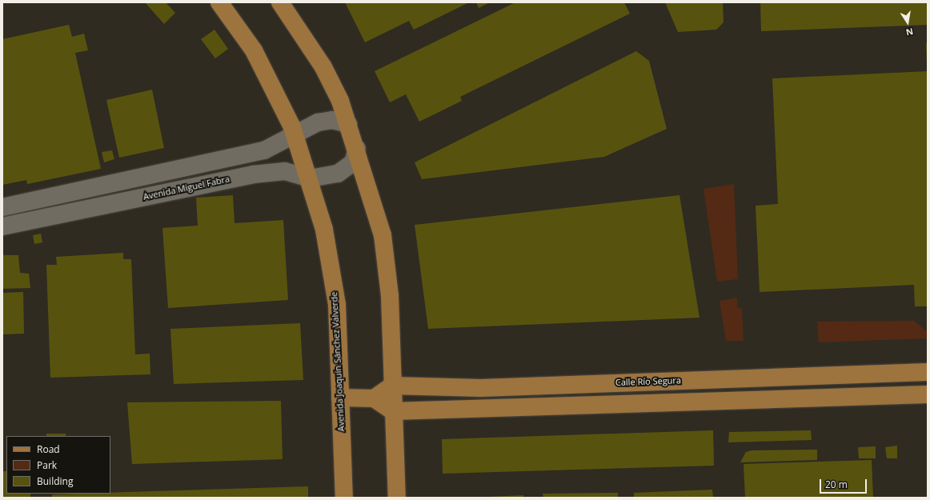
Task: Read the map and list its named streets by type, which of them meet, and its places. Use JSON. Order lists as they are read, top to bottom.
{
  "streets": {
    "main road": ["Avenida Joaquín Sánchez Valverde", "Calle Río Segura"],
    "street": ["Avenida Miguel Fabra"]
  },
  "crossings": [
    ["Avenida Miguel Fabra", "Avenida Joaquín Sánchez Valverde"]
  ],
  "legend": ["Road", "Park", "Building"],
  "scale_bar": "20 m",
  "north": "bottom"
}
